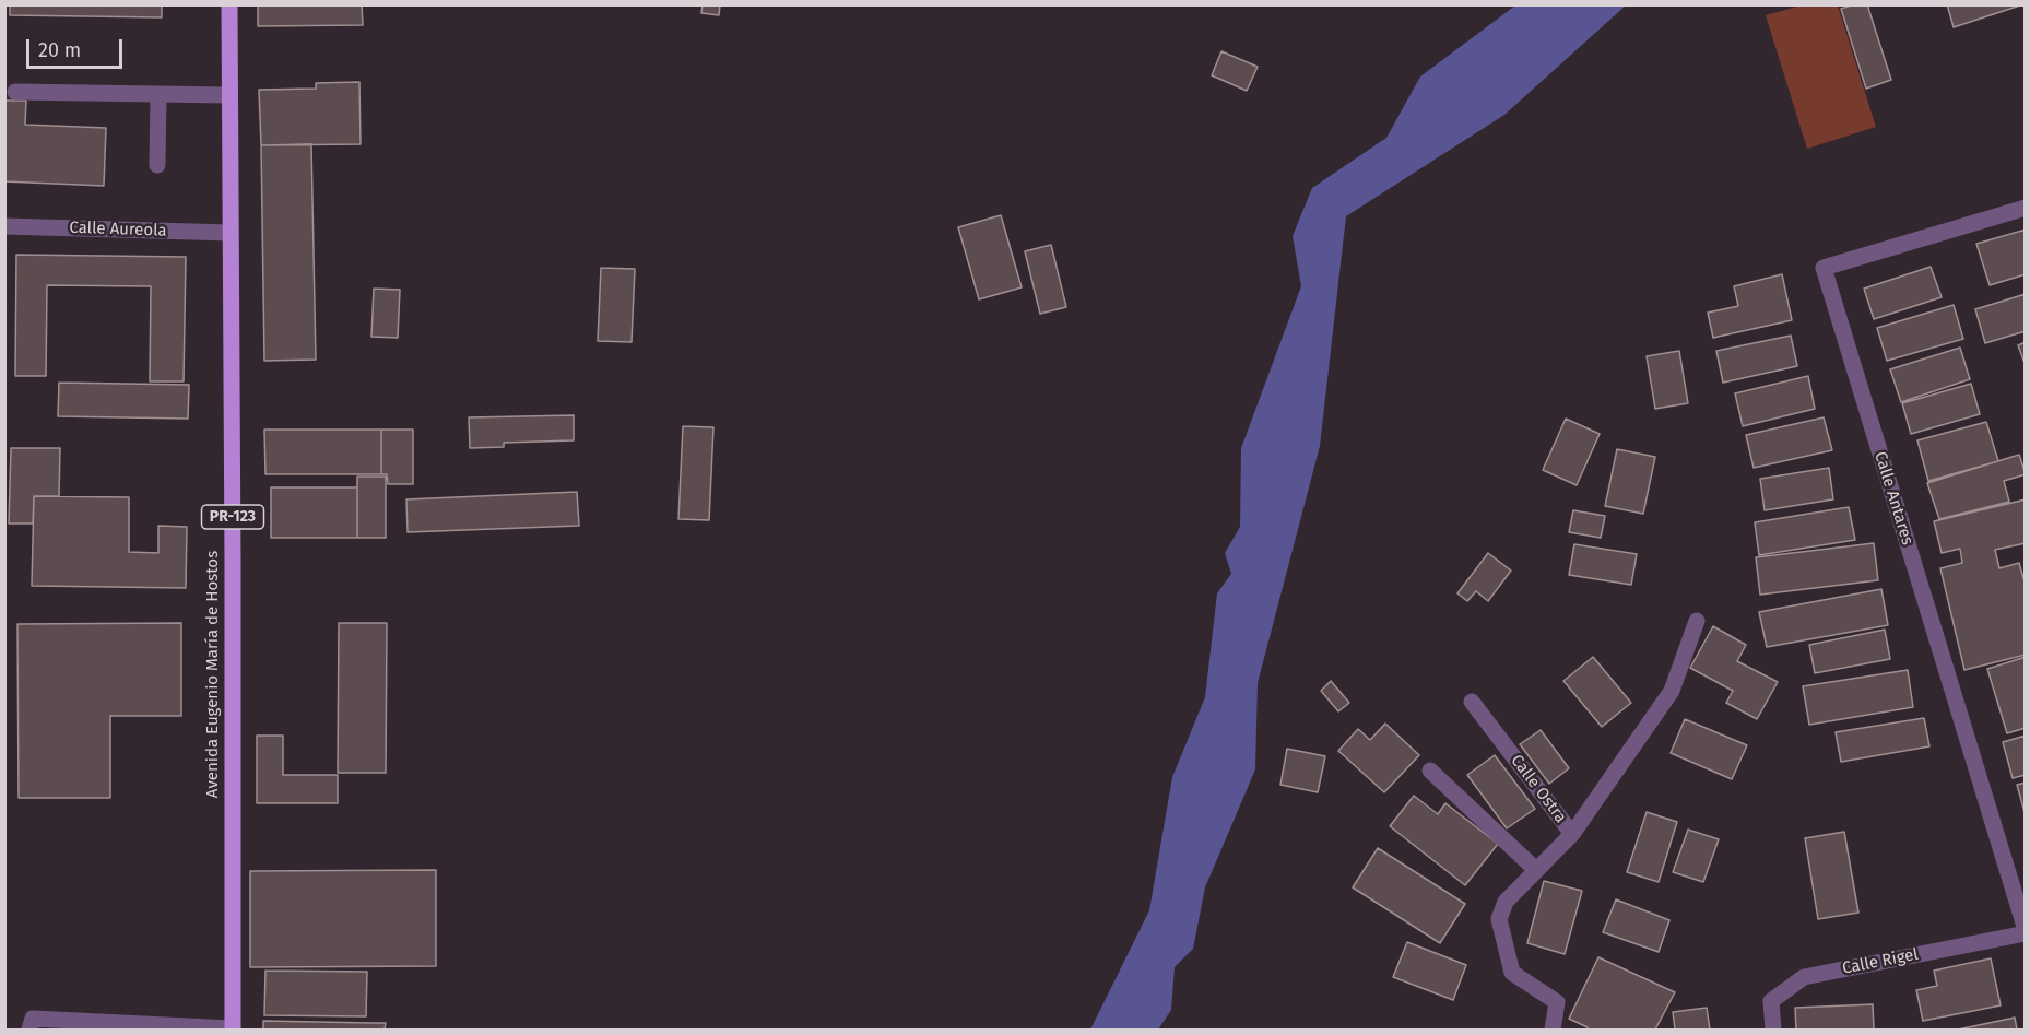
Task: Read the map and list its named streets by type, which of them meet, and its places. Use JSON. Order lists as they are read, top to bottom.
{
  "streets": {
    "main road": ["PR-123", "Avenida Eugenio María de Hostos"],
    "street": [
      "Calle Aureola",
      "Calle Antares",
      "Calle Ostra",
      "Calle Rigel"
    ]
  },
  "crossings": [
    ["Calle Aureola", "Avenida Eugenio María de Hostos"],
    ["Calle Antares", "Calle Rigel"]
  ],
  "scale_bar": "20 m"
}
